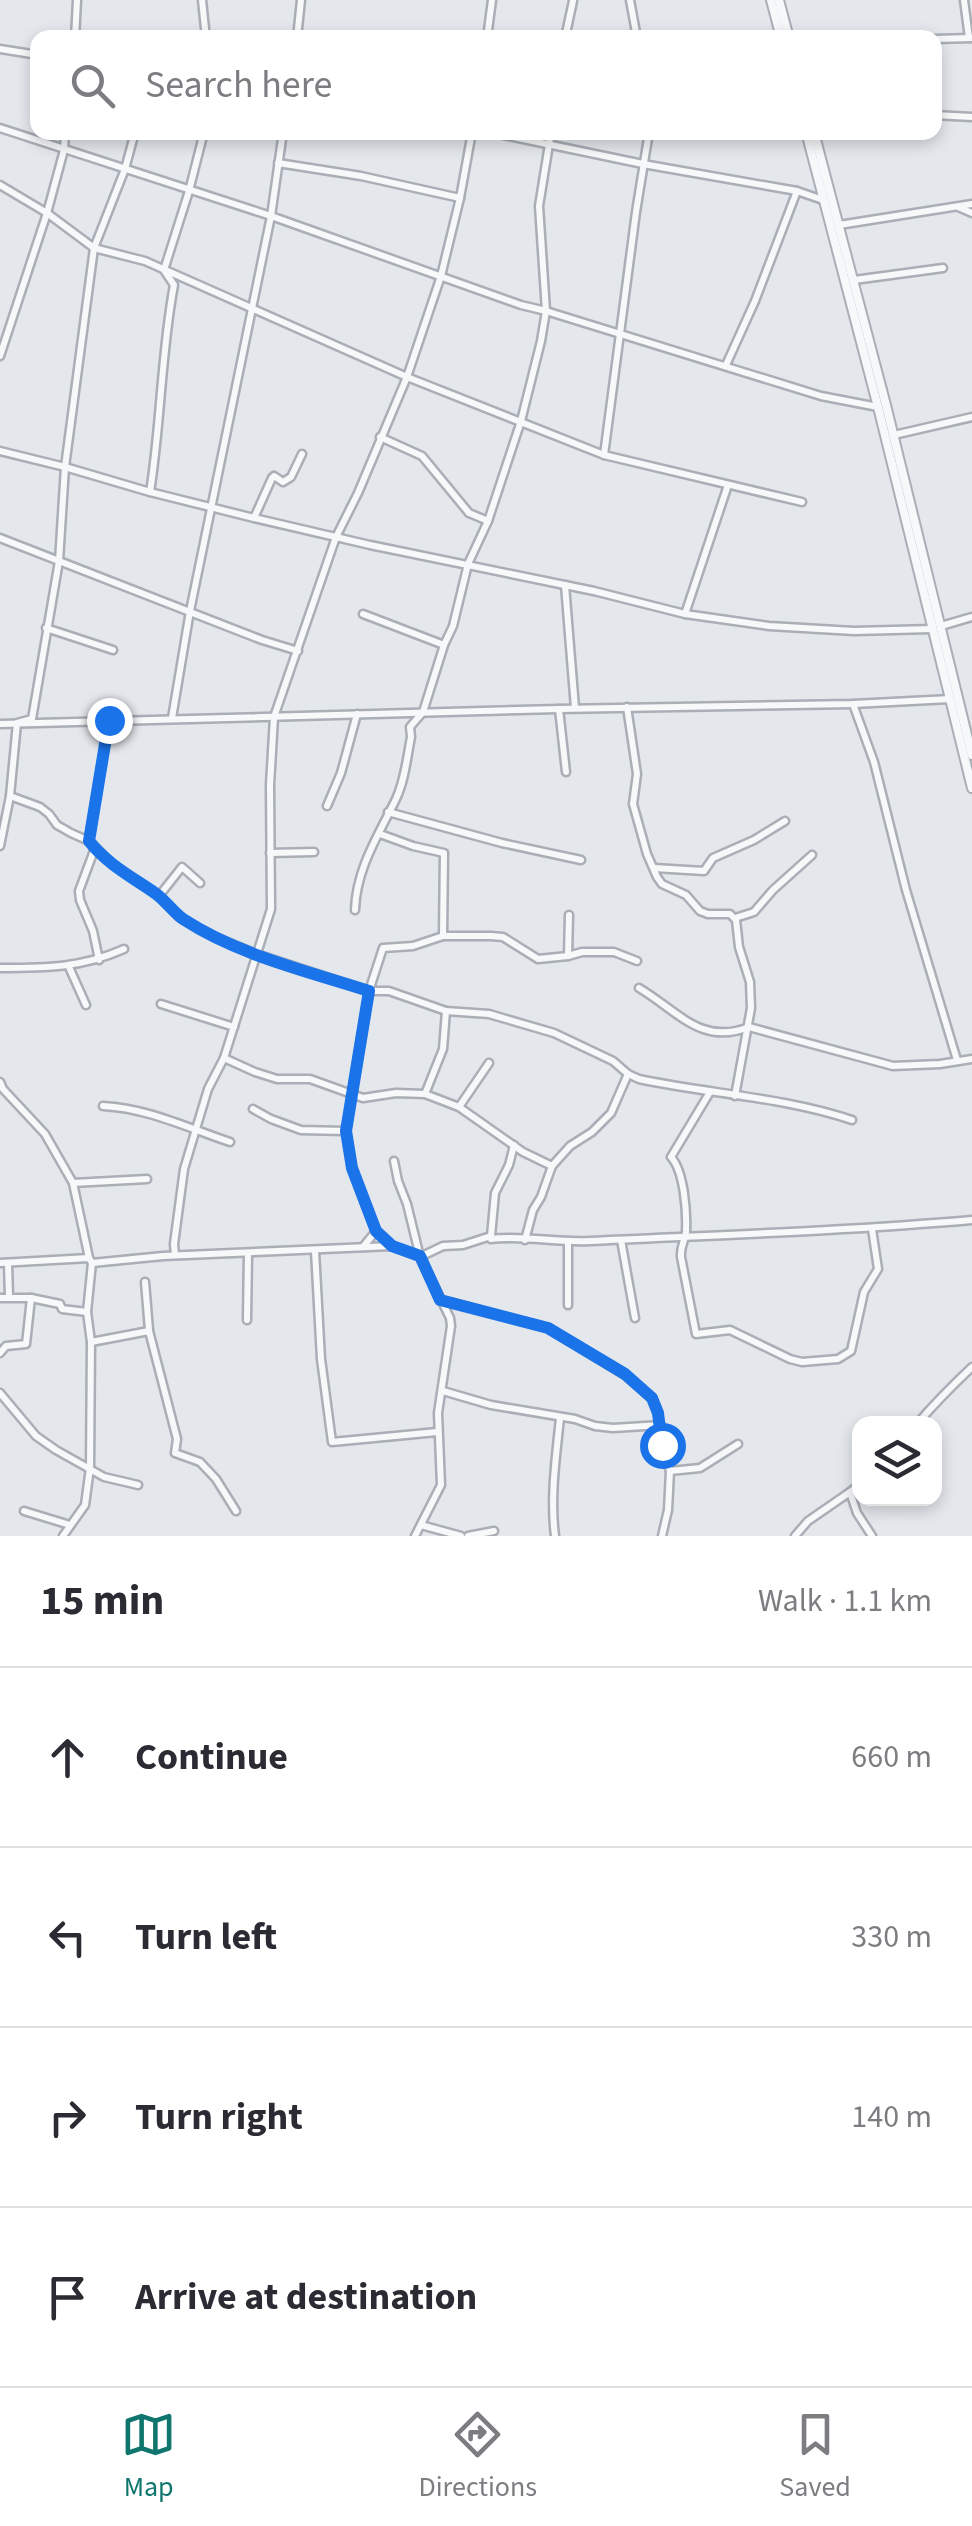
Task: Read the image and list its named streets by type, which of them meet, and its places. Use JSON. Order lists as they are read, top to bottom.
{
  "page": {
    "search": "Search here",
    "heading": ["15 min", "Walk · 1.1 km"],
    "list": [
      ["Continue", "660 m"],
      ["Turn left", "330 m"],
      ["Turn right", "140 m"],
      "Arrive at destination"
    ],
    "nav": ["Map", "Directions", "Saved"]
  }
}
